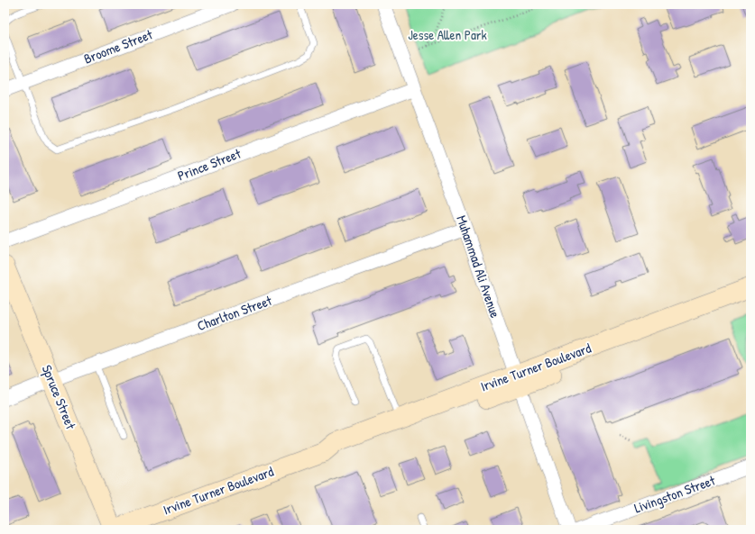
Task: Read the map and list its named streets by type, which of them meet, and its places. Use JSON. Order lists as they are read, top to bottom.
{
  "streets": {
    "main road": ["Irvine Turner Boulevard", "Spruce Street"],
    "street": [
      "Broome Street",
      "Prince Street",
      "Muhammad Ali Avenue",
      "Charlton Street",
      "Livingston Street"
    ]
  },
  "crossings": [
    ["Prince Street", "Muhammad Ali Avenue"],
    ["Muhammad Ali Avenue", "Charlton Street"],
    ["Muhammad Ali Avenue", "Irvine Turner Boulevard"],
    ["Charlton Street", "Spruce Street"],
    ["Irvine Turner Boulevard", "Spruce Street"]
  ],
  "parks": ["Jesse Allen Park"]
}
